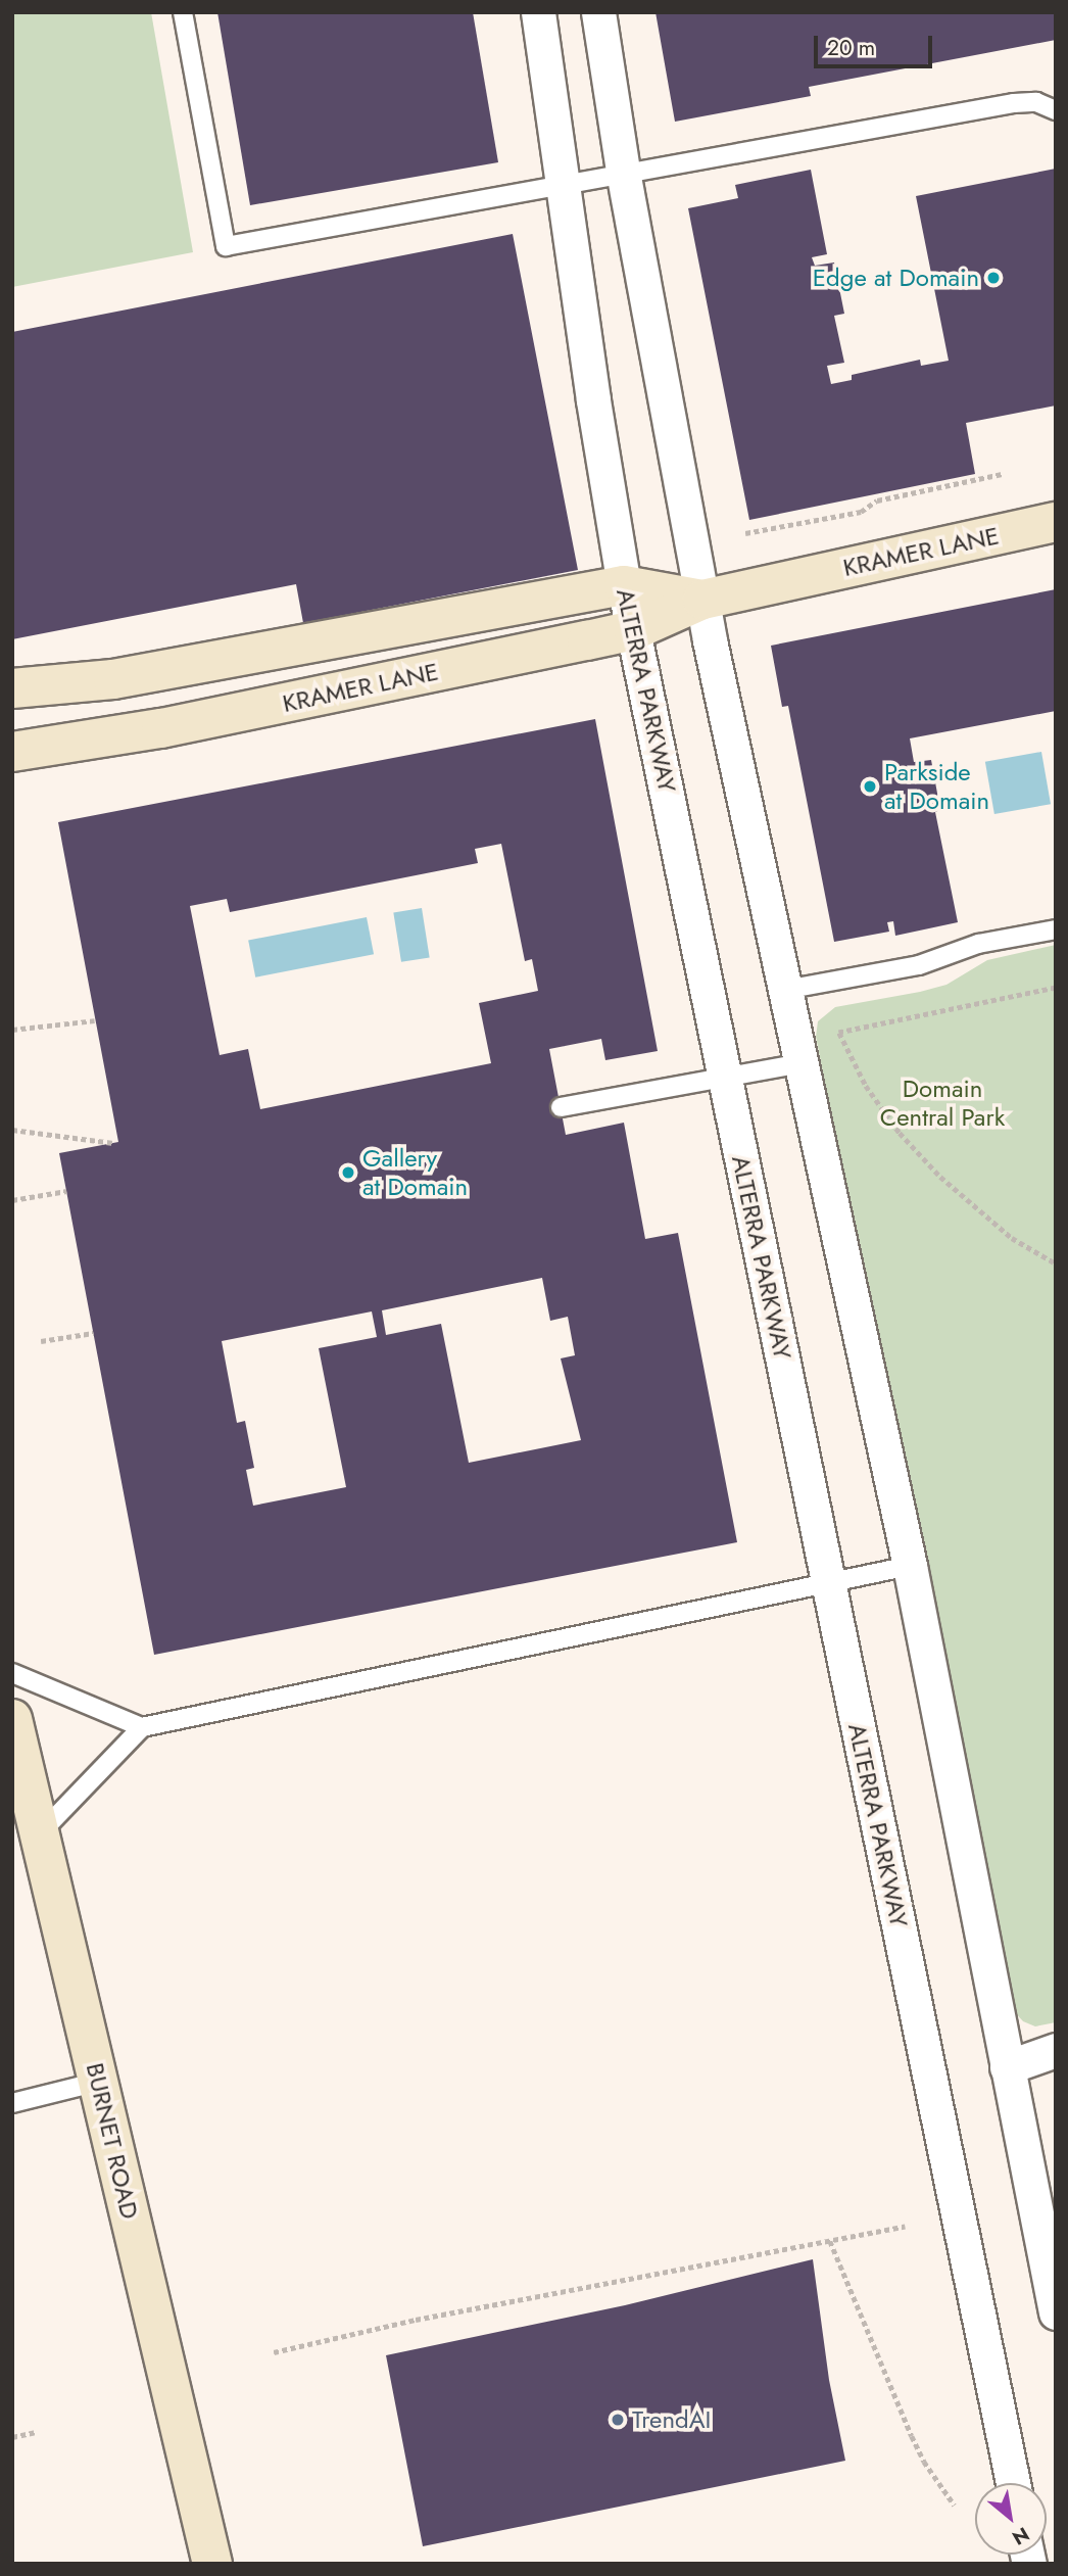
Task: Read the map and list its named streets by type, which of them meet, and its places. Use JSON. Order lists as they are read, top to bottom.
{
  "streets": {
    "street": ["KRAMER LANE", "ALTERRA PARKWAY", "BURNET ROAD"]
  },
  "crossings": [
    ["KRAMER LANE", "ALTERRA PARKWAY"]
  ],
  "parks": ["Domain Central Park"],
  "places": [
    "Edge at Domain",
    "Parkside at Domain",
    "Gallery at Domain",
    "TrendAI"
  ],
  "scale_bar": "20 m",
  "north": "bottom right"
}
